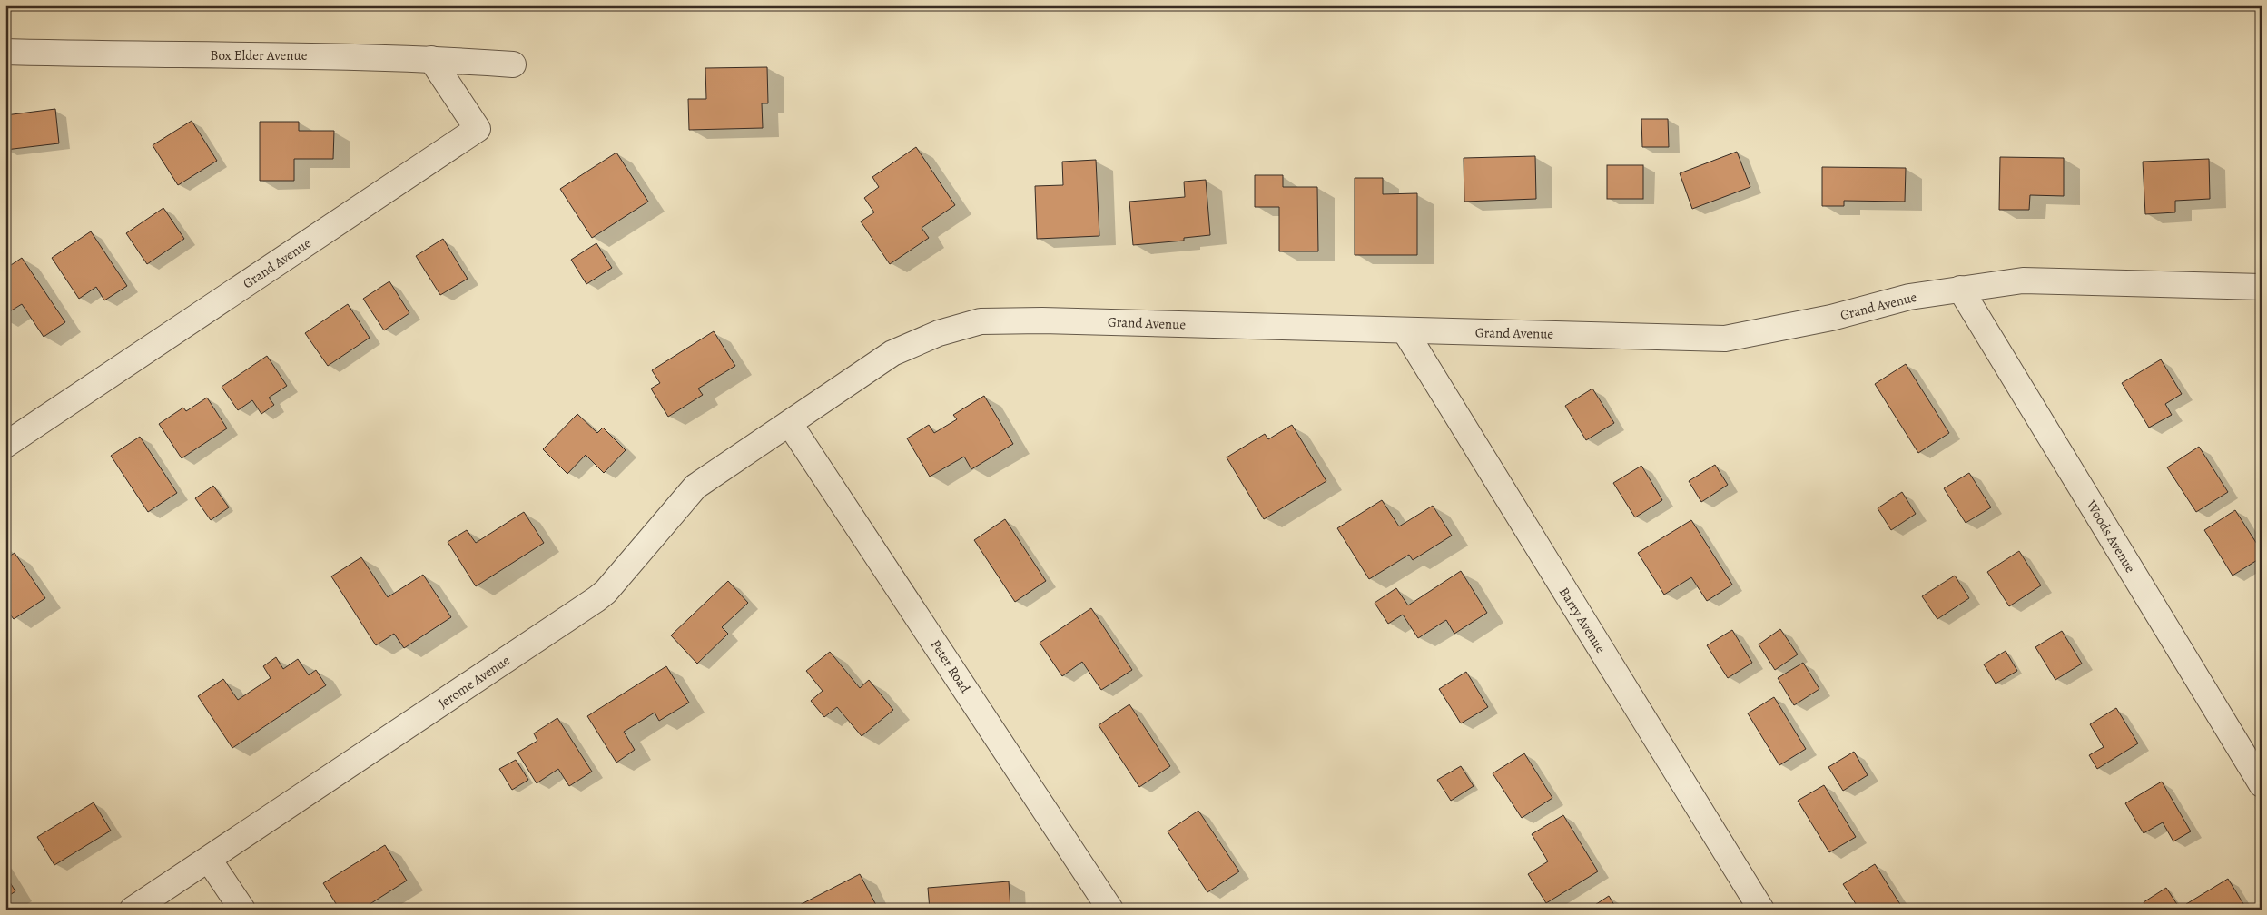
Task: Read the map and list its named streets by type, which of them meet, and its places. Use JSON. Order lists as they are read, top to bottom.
{
  "streets": {
    "street": [
      "Box Elder Avenue",
      "Grand Avenue",
      "Woods Avenue",
      "Barry Avenue",
      "Peter Road",
      "Jerome Avenue"
    ]
  },
  "crossings": [
    ["Box Elder Avenue", "Grand Avenue"],
    ["Grand Avenue", "Woods Avenue"],
    ["Grand Avenue", "Barry Avenue"],
    ["Grand Avenue", "Peter Road"],
    ["Grand Avenue", "Jerome Avenue"],
    ["Peter Road", "Jerome Avenue"]
  ]
}
